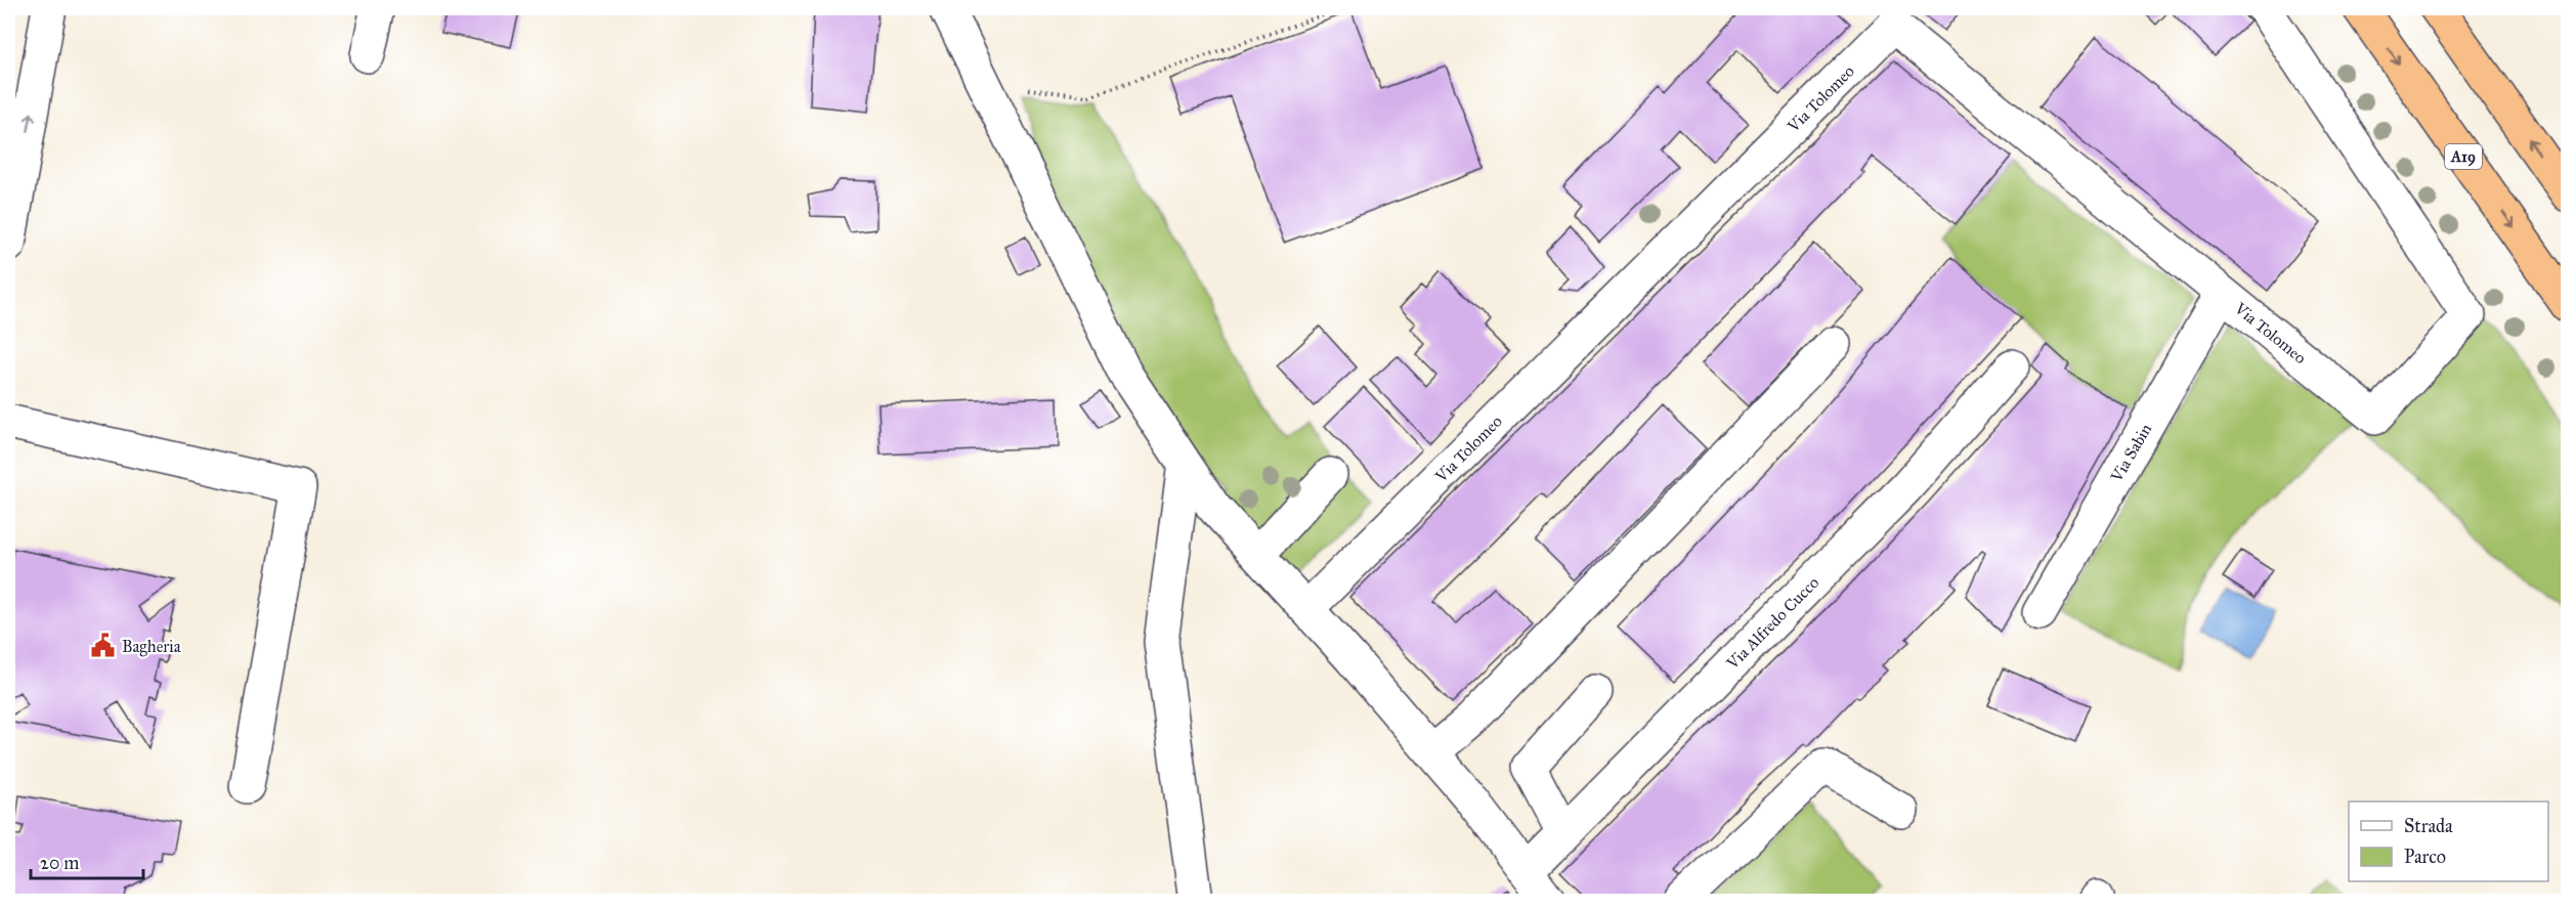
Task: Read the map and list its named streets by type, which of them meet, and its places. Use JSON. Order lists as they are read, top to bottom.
{
  "streets": {
    "highway": ["A19"],
    "street": ["Via Tolomeo", "Via Sabin", "Via Alfredo Cucco"]
  },
  "crossings": [
    ["Via Tolomeo", "Via Sabin"]
  ],
  "places": {
    "public building": ["Bagheria"]
  },
  "legend": ["Strada", "Parco"],
  "scale_bar": "20 m"
}
